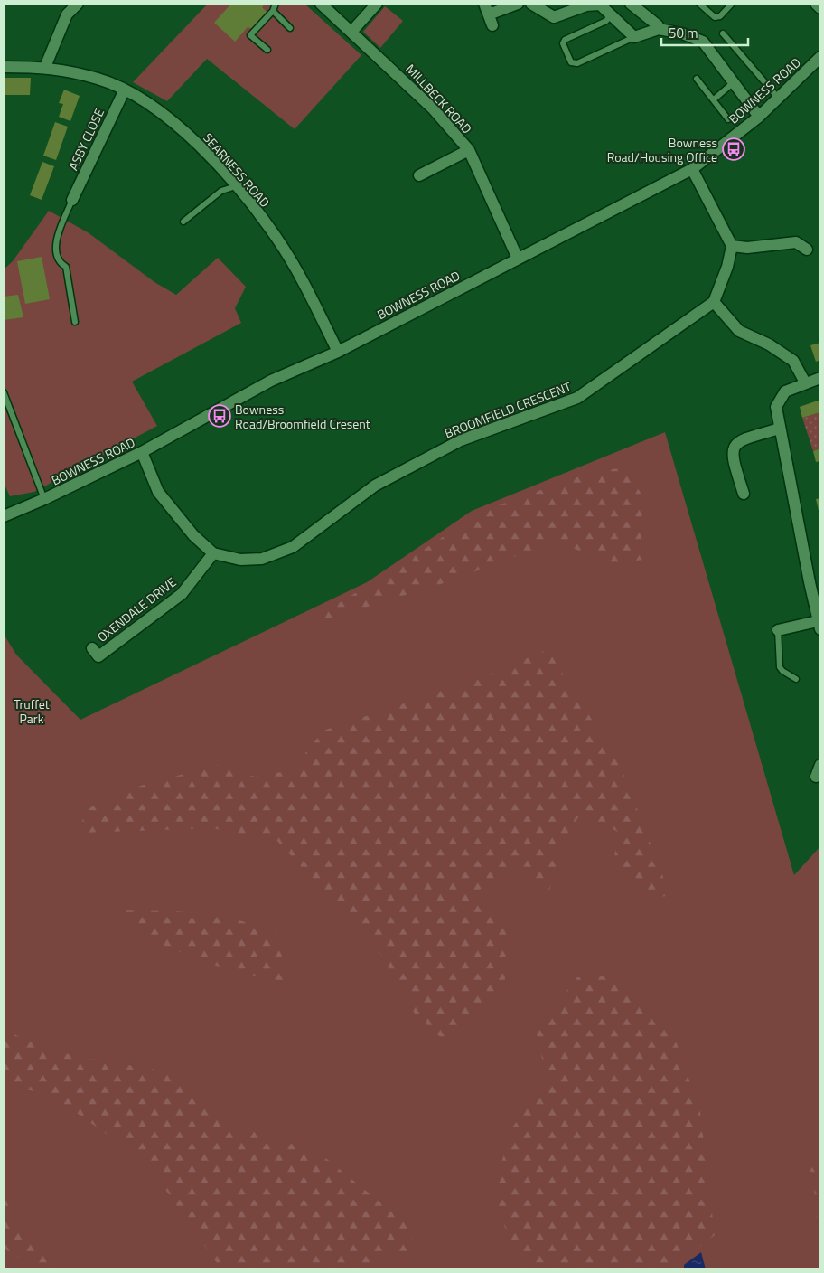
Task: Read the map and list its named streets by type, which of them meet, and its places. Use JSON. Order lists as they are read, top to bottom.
{
  "streets": {
    "street": [
      "BOWNESS ROAD",
      "MILLBECK ROAD",
      "ASBY CLOSE",
      "SEARNESS ROAD",
      "BROOMFIELD CRESCENT",
      "OXENDALE DRIVE"
    ]
  },
  "crossings": [
    ["BOWNESS ROAD", "MILLBECK ROAD"],
    ["BOWNESS ROAD", "SEARNESS ROAD"],
    ["BOWNESS ROAD", "BROOMFIELD CRESCENT"],
    ["ASBY CLOSE", "SEARNESS ROAD"],
    ["BROOMFIELD CRESCENT", "OXENDALE DRIVE"]
  ],
  "parks": ["Truffet Park"],
  "places": {
    "bus stop": ["Bowness Road/Housing Office", "Bowness Road/Broomfield Cresent"]
  },
  "scale_bar": "50 m"
}
